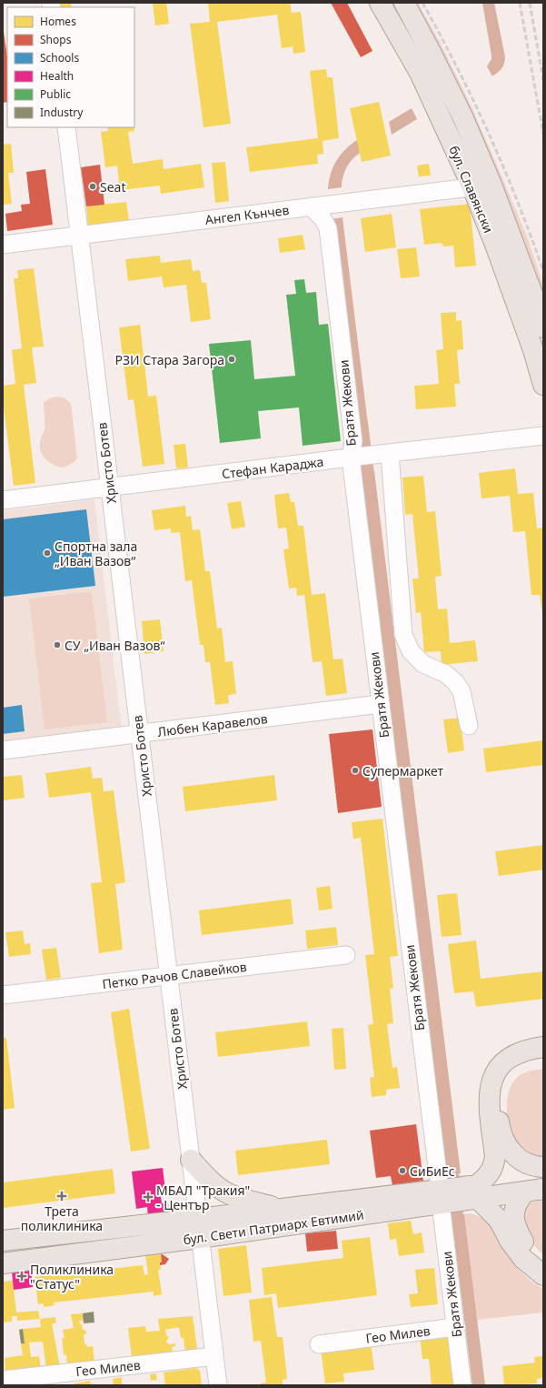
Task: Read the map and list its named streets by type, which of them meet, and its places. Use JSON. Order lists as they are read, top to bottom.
{
  "streets": {
    "main road": ["бул. Славянски", "бул. Свети Патриарх Евтимий"],
    "street": [
      "Ангел Кънчев",
      "Братя Жекови",
      "Христо Ботев",
      "Стефан Караджа",
      "Любен Каравелов",
      "Петко Рачов Славейков",
      "Гео Милев"
    ]
  },
  "crossings": [
    ["бул. Славянски", "Ангел Кънчев"],
    ["Ангел Кънчев", "Братя Жекови"],
    ["Ангел Кънчев", "Христо Ботев"],
    ["Братя Жекови", "Стефан Караджа"],
    ["Братя Жекови", "Любен Каравелов"],
    ["Братя Жекови", "бул. Свети Патриарх Евтимий"],
    ["Братя Жекови", "Гео Милев"],
    ["Христо Ботев", "Стефан Караджа"],
    ["Христо Ботев", "Любен Каравелов"],
    ["Христо Ботев", "Петко Рачов Славейков"],
    ["Христо Ботев", "бул. Свети Патриарх Евтимий"],
    ["Христо Ботев", "Гео Милев"]
  ],
  "places": {
    "other": [
      "Seat",
      "РЗИ Стара Загора",
      "Спортна зала „Иван Вазов“",
      "СУ „Иван Вазов“",
      "Супермаркет",
      "СиБиЕс"
    ],
    "health": ["Трета поликлиника", "МБАЛ \"Тракия\" - Център", "Поликлиника \"Статус\""]
  },
  "legend": [
    "Homes",
    "Shops",
    "Schools",
    "Health",
    "Public",
    "Industry"
  ]
}
